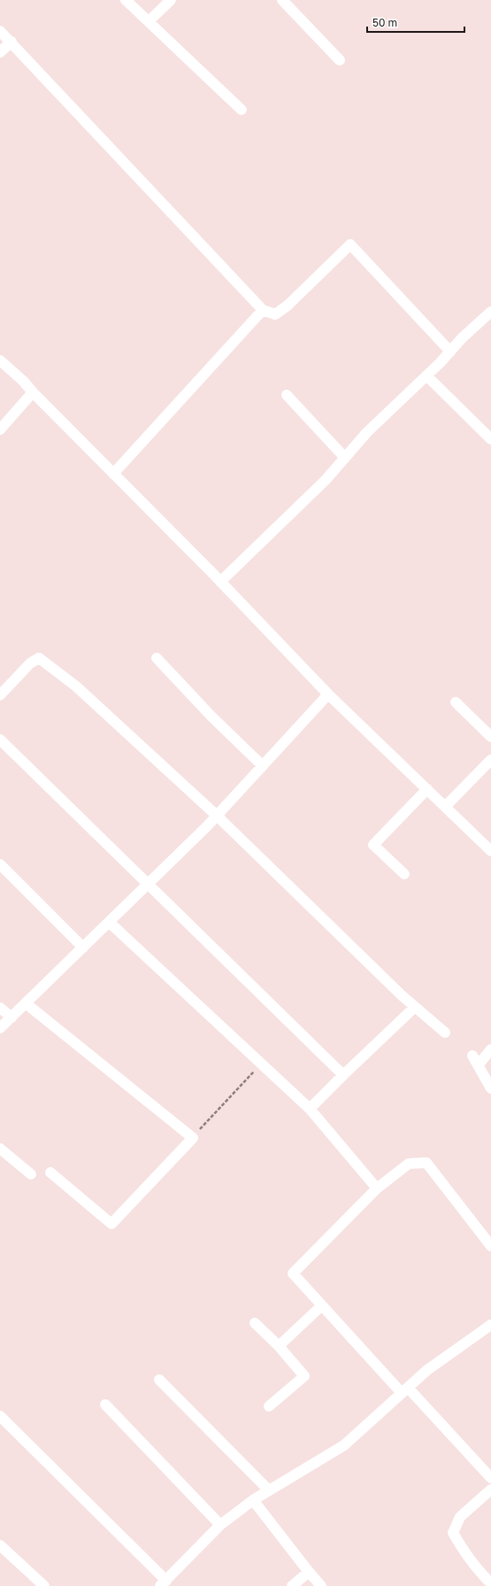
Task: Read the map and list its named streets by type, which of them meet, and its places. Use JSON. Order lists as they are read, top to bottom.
{
  "scale_bar": "50 m"
}
